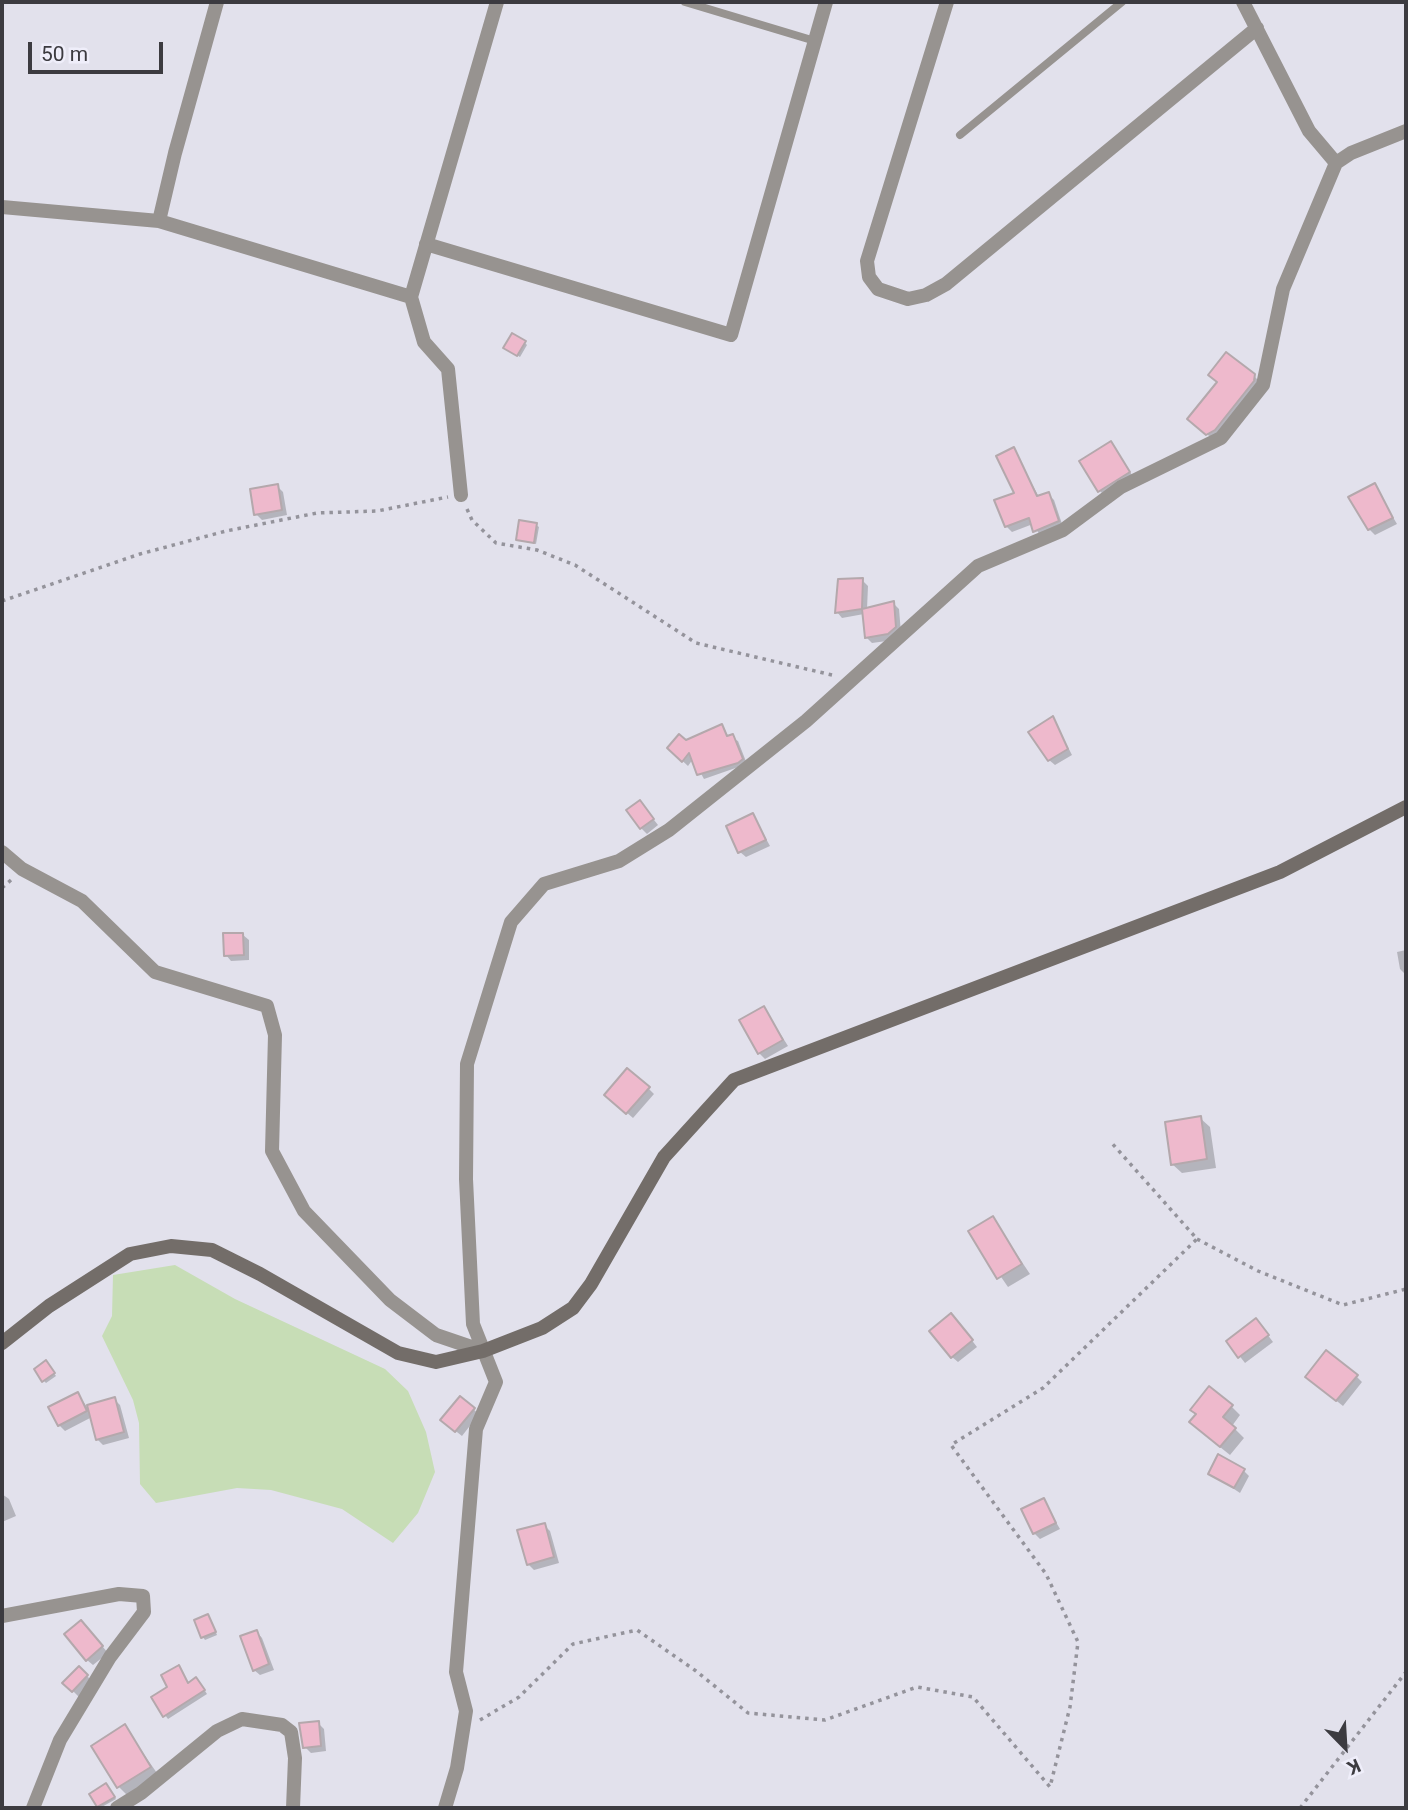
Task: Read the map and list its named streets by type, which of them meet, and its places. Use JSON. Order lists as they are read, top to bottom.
{
  "scale_bar": "50 m",
  "north": "bottom right"
}
